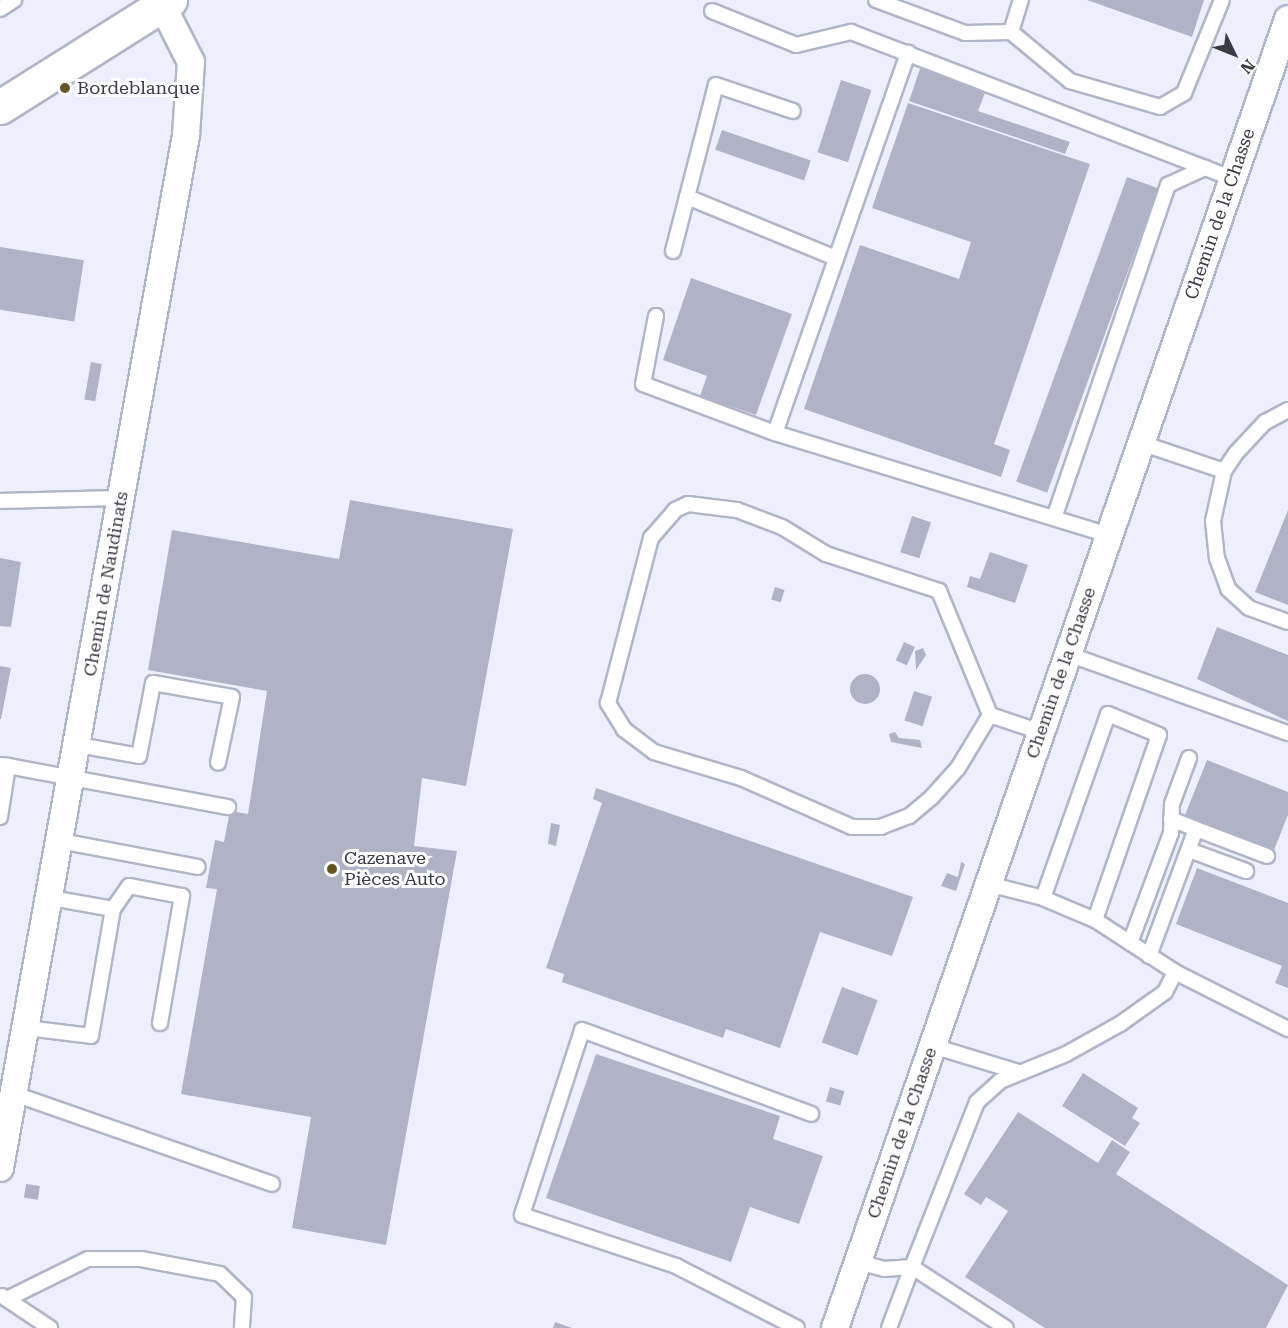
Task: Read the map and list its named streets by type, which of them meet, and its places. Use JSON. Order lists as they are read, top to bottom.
{
  "streets": {
    "street": ["Chemin de la Chasse", "Chemin de Naudinats"]
  },
  "places": ["Bordeblanque", "Cazenave Pièces Auto"],
  "north": "bottom right"
}
